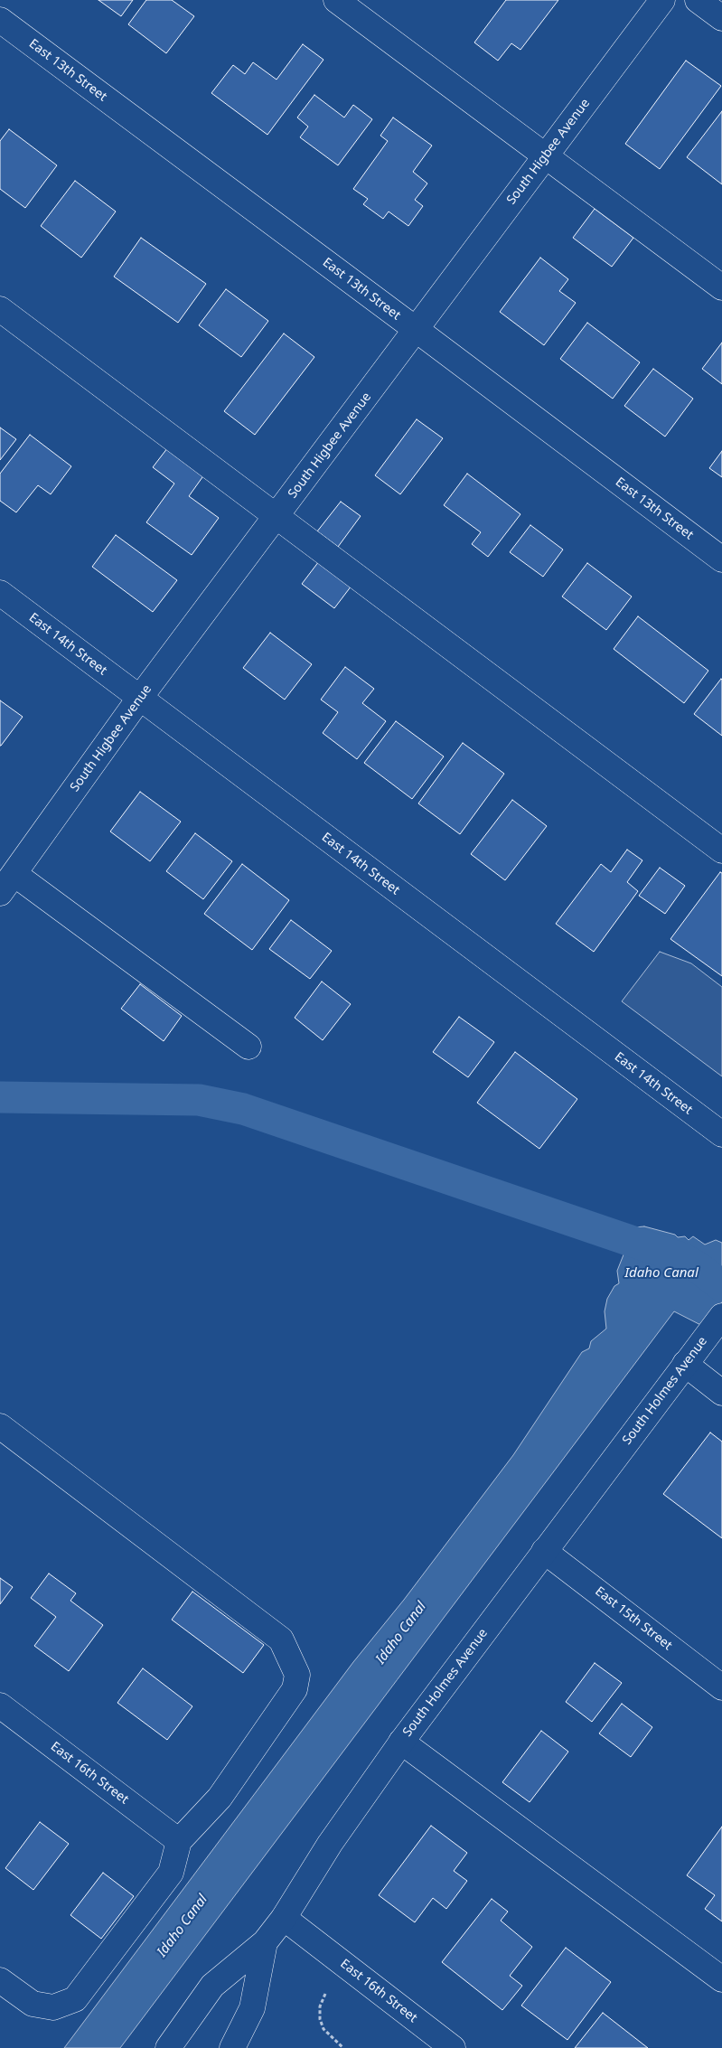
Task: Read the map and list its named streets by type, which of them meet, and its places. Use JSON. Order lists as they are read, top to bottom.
{
  "streets": {
    "street": [
      "East 13th Street",
      "South Higbee Avenue",
      "East 14th Street",
      "South Holmes Avenue",
      "East 15th Street",
      "East 16th Street"
    ]
  },
  "crossings": [
    ["East 13th Street", "South Higbee Avenue"],
    ["South Higbee Avenue", "East 14th Street"],
    ["South Holmes Avenue", "East 15th Street"],
    ["South Holmes Avenue", "East 16th Street"]
  ],
  "water": ["Idaho Canal"]
}
